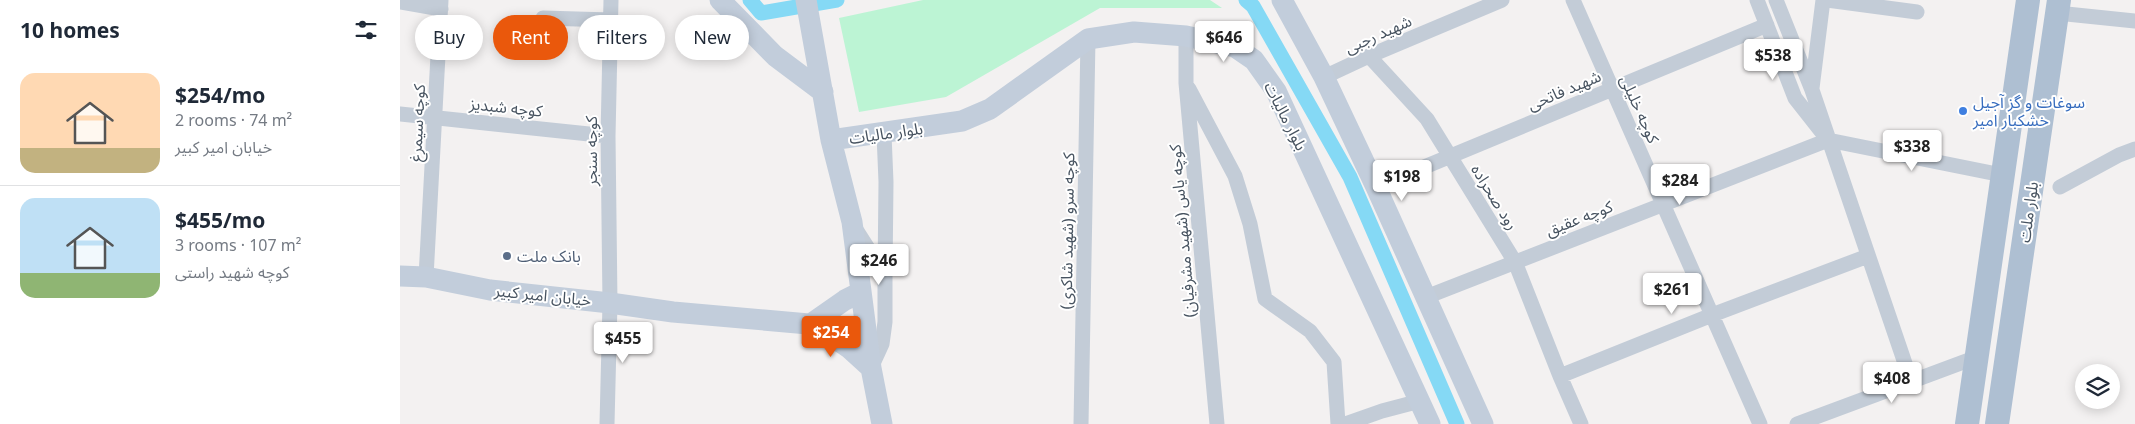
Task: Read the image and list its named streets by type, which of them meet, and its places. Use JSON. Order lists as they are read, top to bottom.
{
  "streets": {
    "main road": ["بلوار ملت"],
    "street": [
      "شهید رجبی",
      "شهید فاتحی",
      "کوچه شبدیز",
      "کوچه خلیلی",
      "بلوار مالیات",
      "کوچه سیمرغ",
      "کوچه سنجر",
      "رود صحراده",
      "کوچه عقیق",
      "کوچه سرو (شهید شاکری)",
      "کوچه یاس (شهید مشرفیان)",
      "خیابان امیر کبیر"
    ]
  },
  "crossings": [
    ["شهید رجبی", "رود صحراده"],
    ["شهید فاتحی", "کوچه خلیلی"],
    ["شهید فاتحی", "رود صحراده"],
    ["کوچه شبدیز", "کوچه سیمرغ"],
    ["کوچه شبدیز", "کوچه سنجر"],
    ["کوچه خلیلی", "کوچه عقیق"],
    ["بلوار مالیات", "کوچه سرو (شهید شاکری)"],
    ["بلوار مالیات", "کوچه یاس (شهید مشرفیان)"],
    ["کوچه سیمرغ", "خیابان امیر کبیر"],
    ["کوچه سنجر", "خیابان امیر کبیر"],
    ["رود صحراده", "کوچه عقیق"]
  ],
  "places": ["سوغات و گز آجیل خشکبار امیر", "بانک ملت"],
  "page": {
    "heading": "10 homes",
    "chip": [
      "Buy",
      "Rent",
      "Filters",
      "New"
    ],
    "price": [
      "$646",
      "$538",
      "$338",
      "$198",
      "$284",
      "$246",
      "$261",
      "$254",
      "$455",
      "$408"
    ],
    "list": [
      {
        "name": "$254/mo",
        "note": "2 rooms · 74 m² · خیابان امیر کبیر"
      },
      {
        "name": "$455/mo",
        "note": "3 rooms · 107 m² · کوچه شهید راستی"
      }
    ]
  }
}
